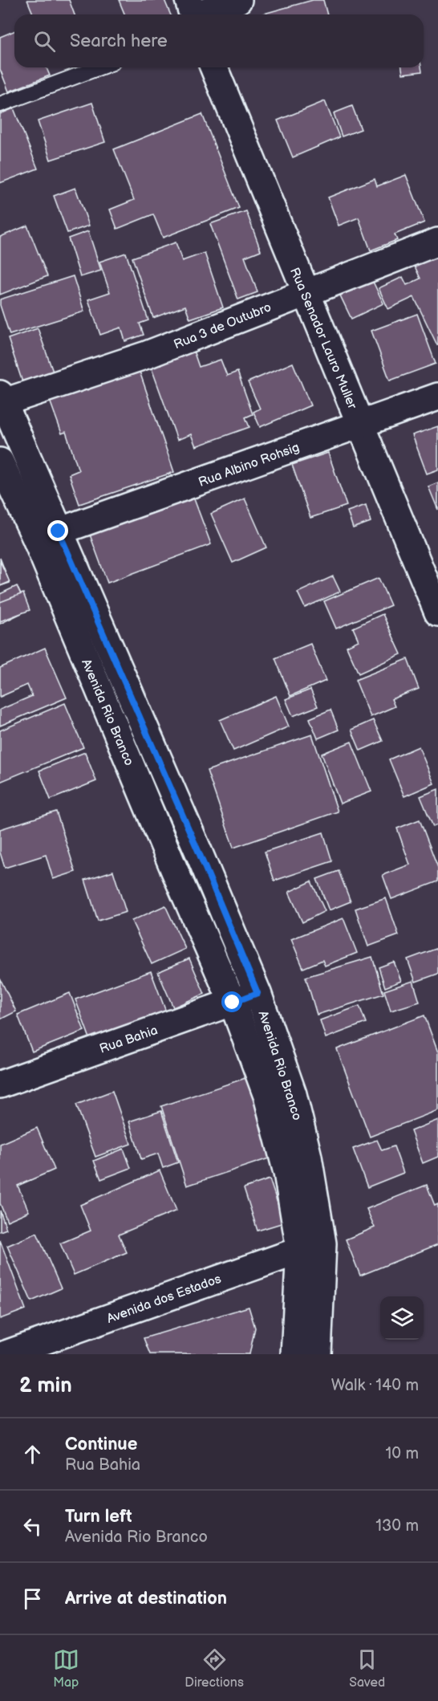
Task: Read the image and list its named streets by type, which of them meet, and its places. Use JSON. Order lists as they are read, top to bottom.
{
  "streets": {
    "street": [
      "Rua 3 de Outubro",
      "Rua Senador Lauro Muller",
      "Rua Albino Rohsig",
      "Avenida Rio Branco",
      "Rua Bahia",
      "Avenida dos Estados"
    ]
  },
  "crossings": [
    ["Rua 3 de Outubro", "Rua Senador Lauro Muller"],
    ["Rua 3 de Outubro", "Avenida Rio Branco"],
    ["Rua Senador Lauro Muller", "Rua Albino Rohsig"],
    ["Rua Albino Rohsig", "Avenida Rio Branco"],
    ["Avenida Rio Branco", "Rua Bahia"],
    ["Avenida Rio Branco", "Avenida dos Estados"]
  ],
  "page": {
    "search": "Search here",
    "heading": ["2 min", "Walk · 140 m"],
    "list": [
      ["Continue", "Rua Bahia", "10 m"],
      ["Turn left", "Avenida Rio Branco", "130 m"],
      "Arrive at destination"
    ],
    "nav": ["Map", "Directions", "Saved"]
  }
}
